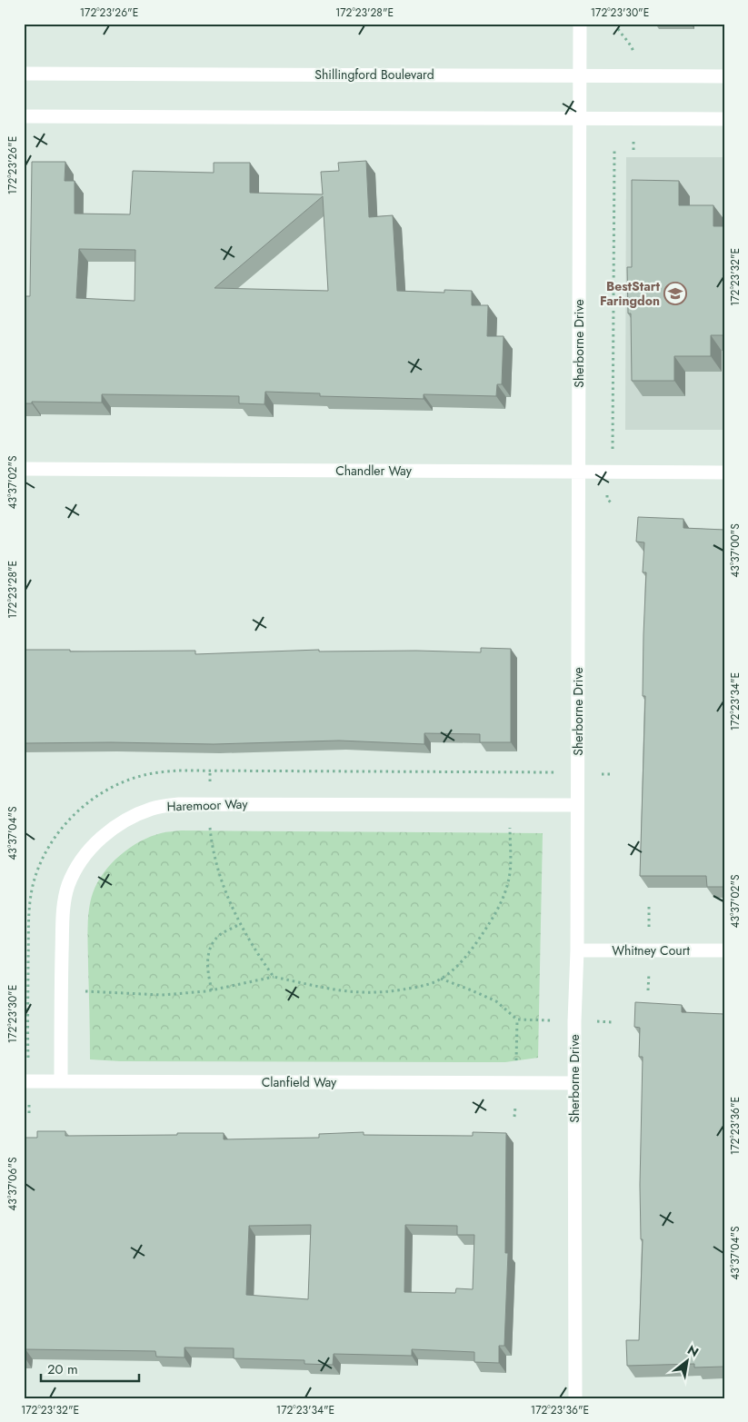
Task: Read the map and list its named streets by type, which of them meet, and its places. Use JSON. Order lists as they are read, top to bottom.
{
  "streets": {
    "street": [
      "Shillingford Boulevard",
      "Sherborne Drive",
      "Chandler Way",
      "Haremoor Way",
      "Whitney Court",
      "Clanfield Way"
    ]
  },
  "crossings": [
    ["Shillingford Boulevard", "Sherborne Drive"],
    ["Sherborne Drive", "Chandler Way"],
    ["Sherborne Drive", "Haremoor Way"],
    ["Sherborne Drive", "Whitney Court"],
    ["Sherborne Drive", "Clanfield Way"],
    ["Haremoor Way", "Clanfield Way"]
  ],
  "places": {
    "school or university": ["BestStart Faringdon"]
  },
  "scale_bar": "20 m",
  "north": "top right",
  "coordinates": [
    "172°23'26\"E",
    "172°23'28\"E",
    "172°23'30\"E",
    "172°23'32\"E",
    "43°37'02\"S",
    "43°37'00\"S",
    "172°23'34\"E",
    "43°37'04\"S",
    "172°23'36\"E",
    "43°37'06\"S"
  ]
}
